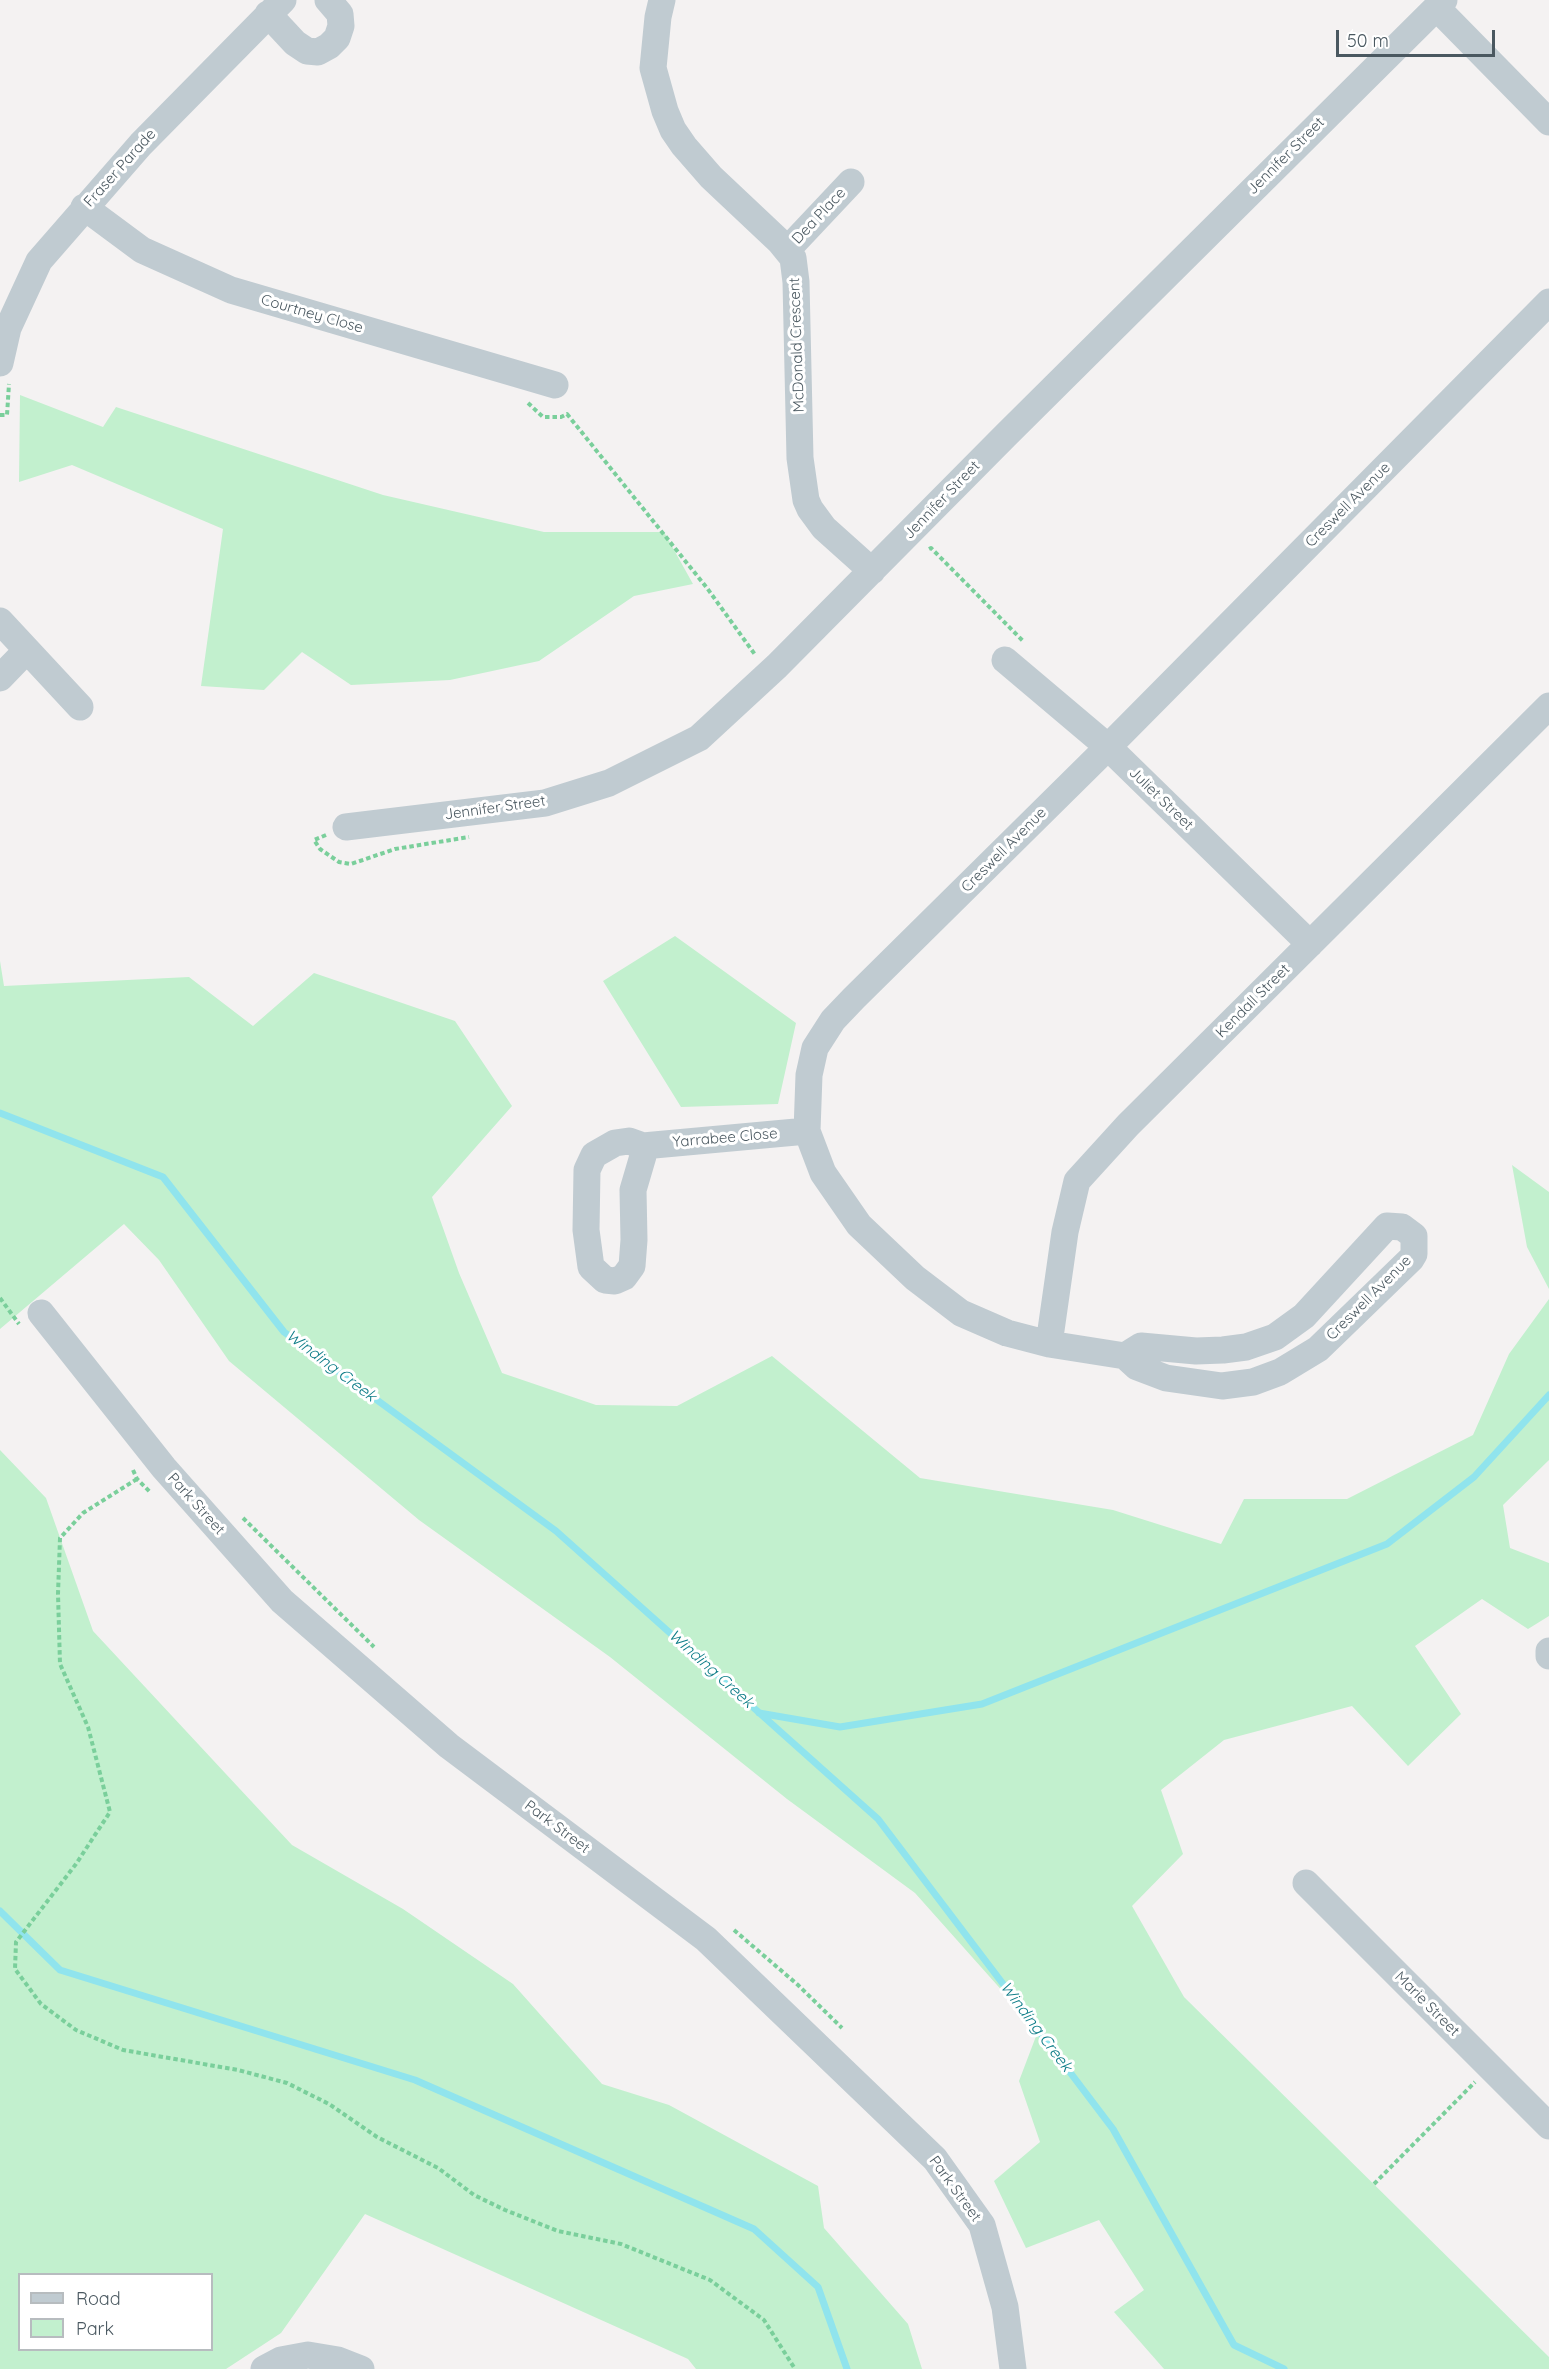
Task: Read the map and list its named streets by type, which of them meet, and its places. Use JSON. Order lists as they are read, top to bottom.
{
  "streets": {
    "street": [
      "Jennifer Street",
      "Fraser Parade",
      "Dea Place",
      "Courtney Close",
      "McDonald Crescent",
      "Creswell Avenue",
      "Juliet Street",
      "Kendall Street",
      "Yarrabee Close",
      "Park Street",
      "Marie Street"
    ]
  },
  "crossings": [
    ["Jennifer Street", "McDonald Crescent"],
    ["Fraser Parade", "Courtney Close"],
    ["Dea Place", "McDonald Crescent"],
    ["Creswell Avenue", "Juliet Street"],
    ["Creswell Avenue", "Kendall Street"],
    ["Creswell Avenue", "Yarrabee Close"],
    ["Juliet Street", "Kendall Street"]
  ],
  "water": ["Winding Creek"],
  "legend": ["Road", "Park"],
  "scale_bar": "50 m"
}
